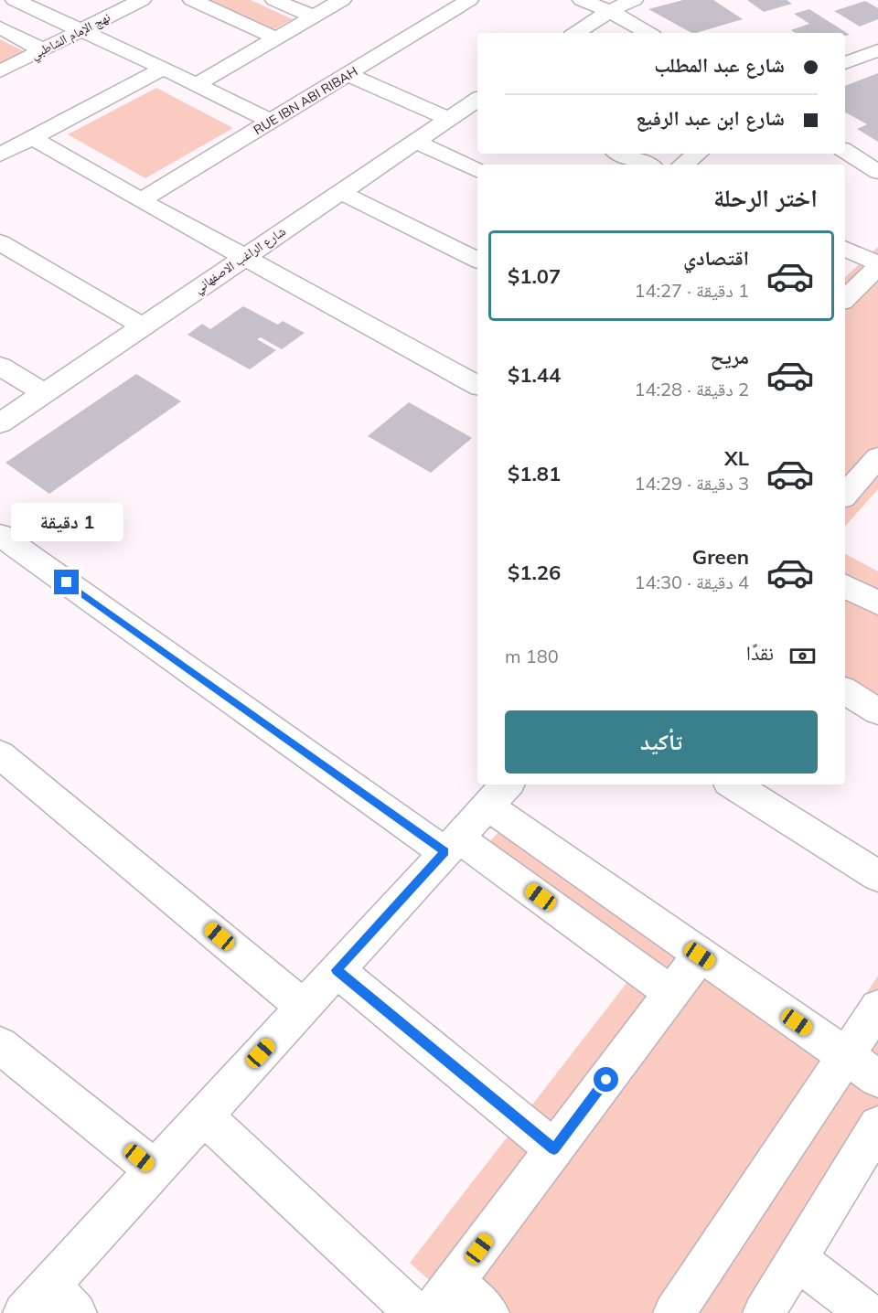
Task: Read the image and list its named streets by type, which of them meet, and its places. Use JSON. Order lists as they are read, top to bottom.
{
  "streets": {
    "street": ["نهج الإمام الشاطبي", "RUE IBN ABI RIBAH", "شارع الراغب الاصفهاني"]
  },
  "page": {
    "banner": ["شارع عبد المطلب", "شارع ابن عبد الرفيع"],
    "heading": "اختر الرحلة",
    "list": [
      {
        "name": "اقتصادي",
        "note": "1 دقيقة · 14:27",
        "value": "$1.07"
      },
      {
        "name": "مريح",
        "note": "2 دقيقة · 14:28",
        "value": "$1.44"
      },
      {
        "name": "XL",
        "note": "3 دقيقة · 14:29",
        "value": "$1.81"
      },
      {
        "name": "Green",
        "note": "4 دقيقة · 14:30",
        "value": "$1.26"
      }
    ],
    "bubble": "1 دقيقة",
    "pay": ["نقدًا", "180 m"],
    "buttons": "تأكيد"
  }
}
